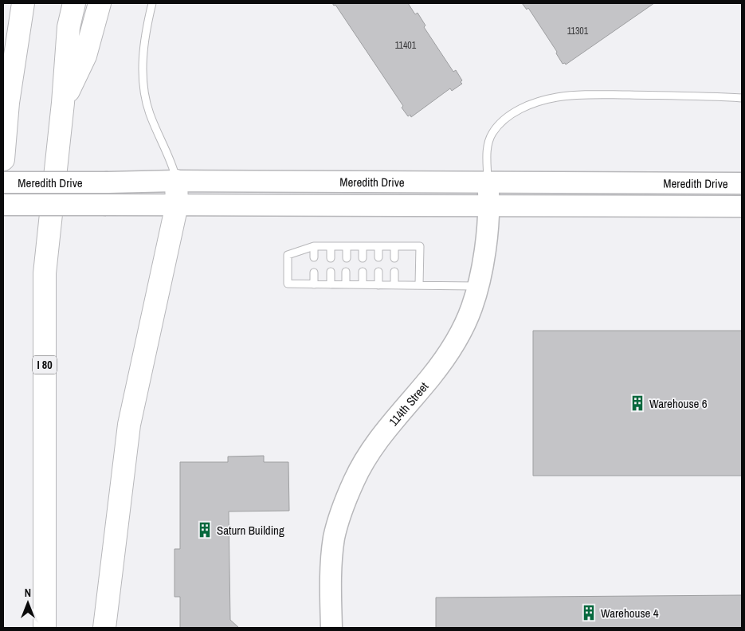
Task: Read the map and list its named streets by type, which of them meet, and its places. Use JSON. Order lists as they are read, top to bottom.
{
  "streets": {
    "highway": ["I 80"],
    "main road": ["Meredith Drive", "114th Street"]
  },
  "crossings": [
    ["Meredith Drive", "114th Street"]
  ],
  "places": {
    "building": ["Warehouse 6", "Saturn Building", "Warehouse 4"]
  },
  "house_numbers": ["11301", "11401"],
  "north": "top"
}
